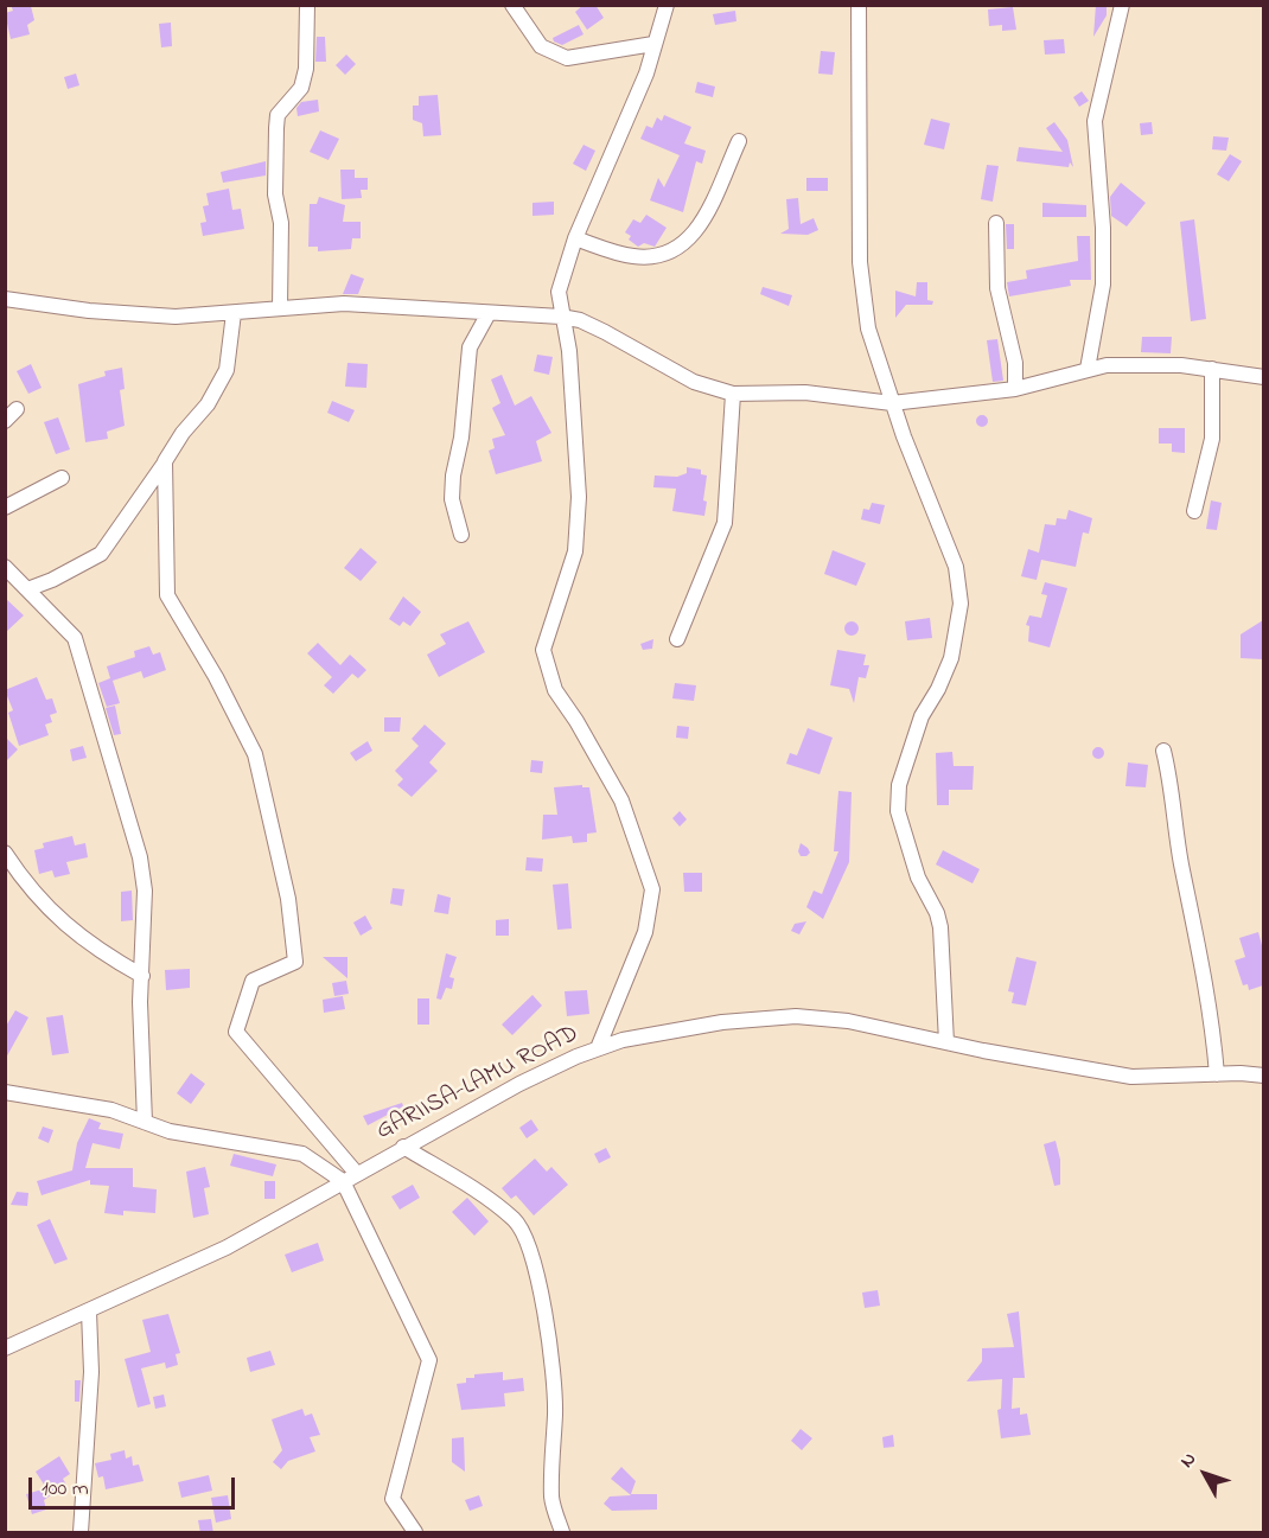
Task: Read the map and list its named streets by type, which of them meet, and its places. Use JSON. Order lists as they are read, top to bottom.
{
  "streets": {
    "street": ["GARIISA-LAMU ROAD"]
  },
  "scale_bar": "100 m",
  "north": "top left"
}
